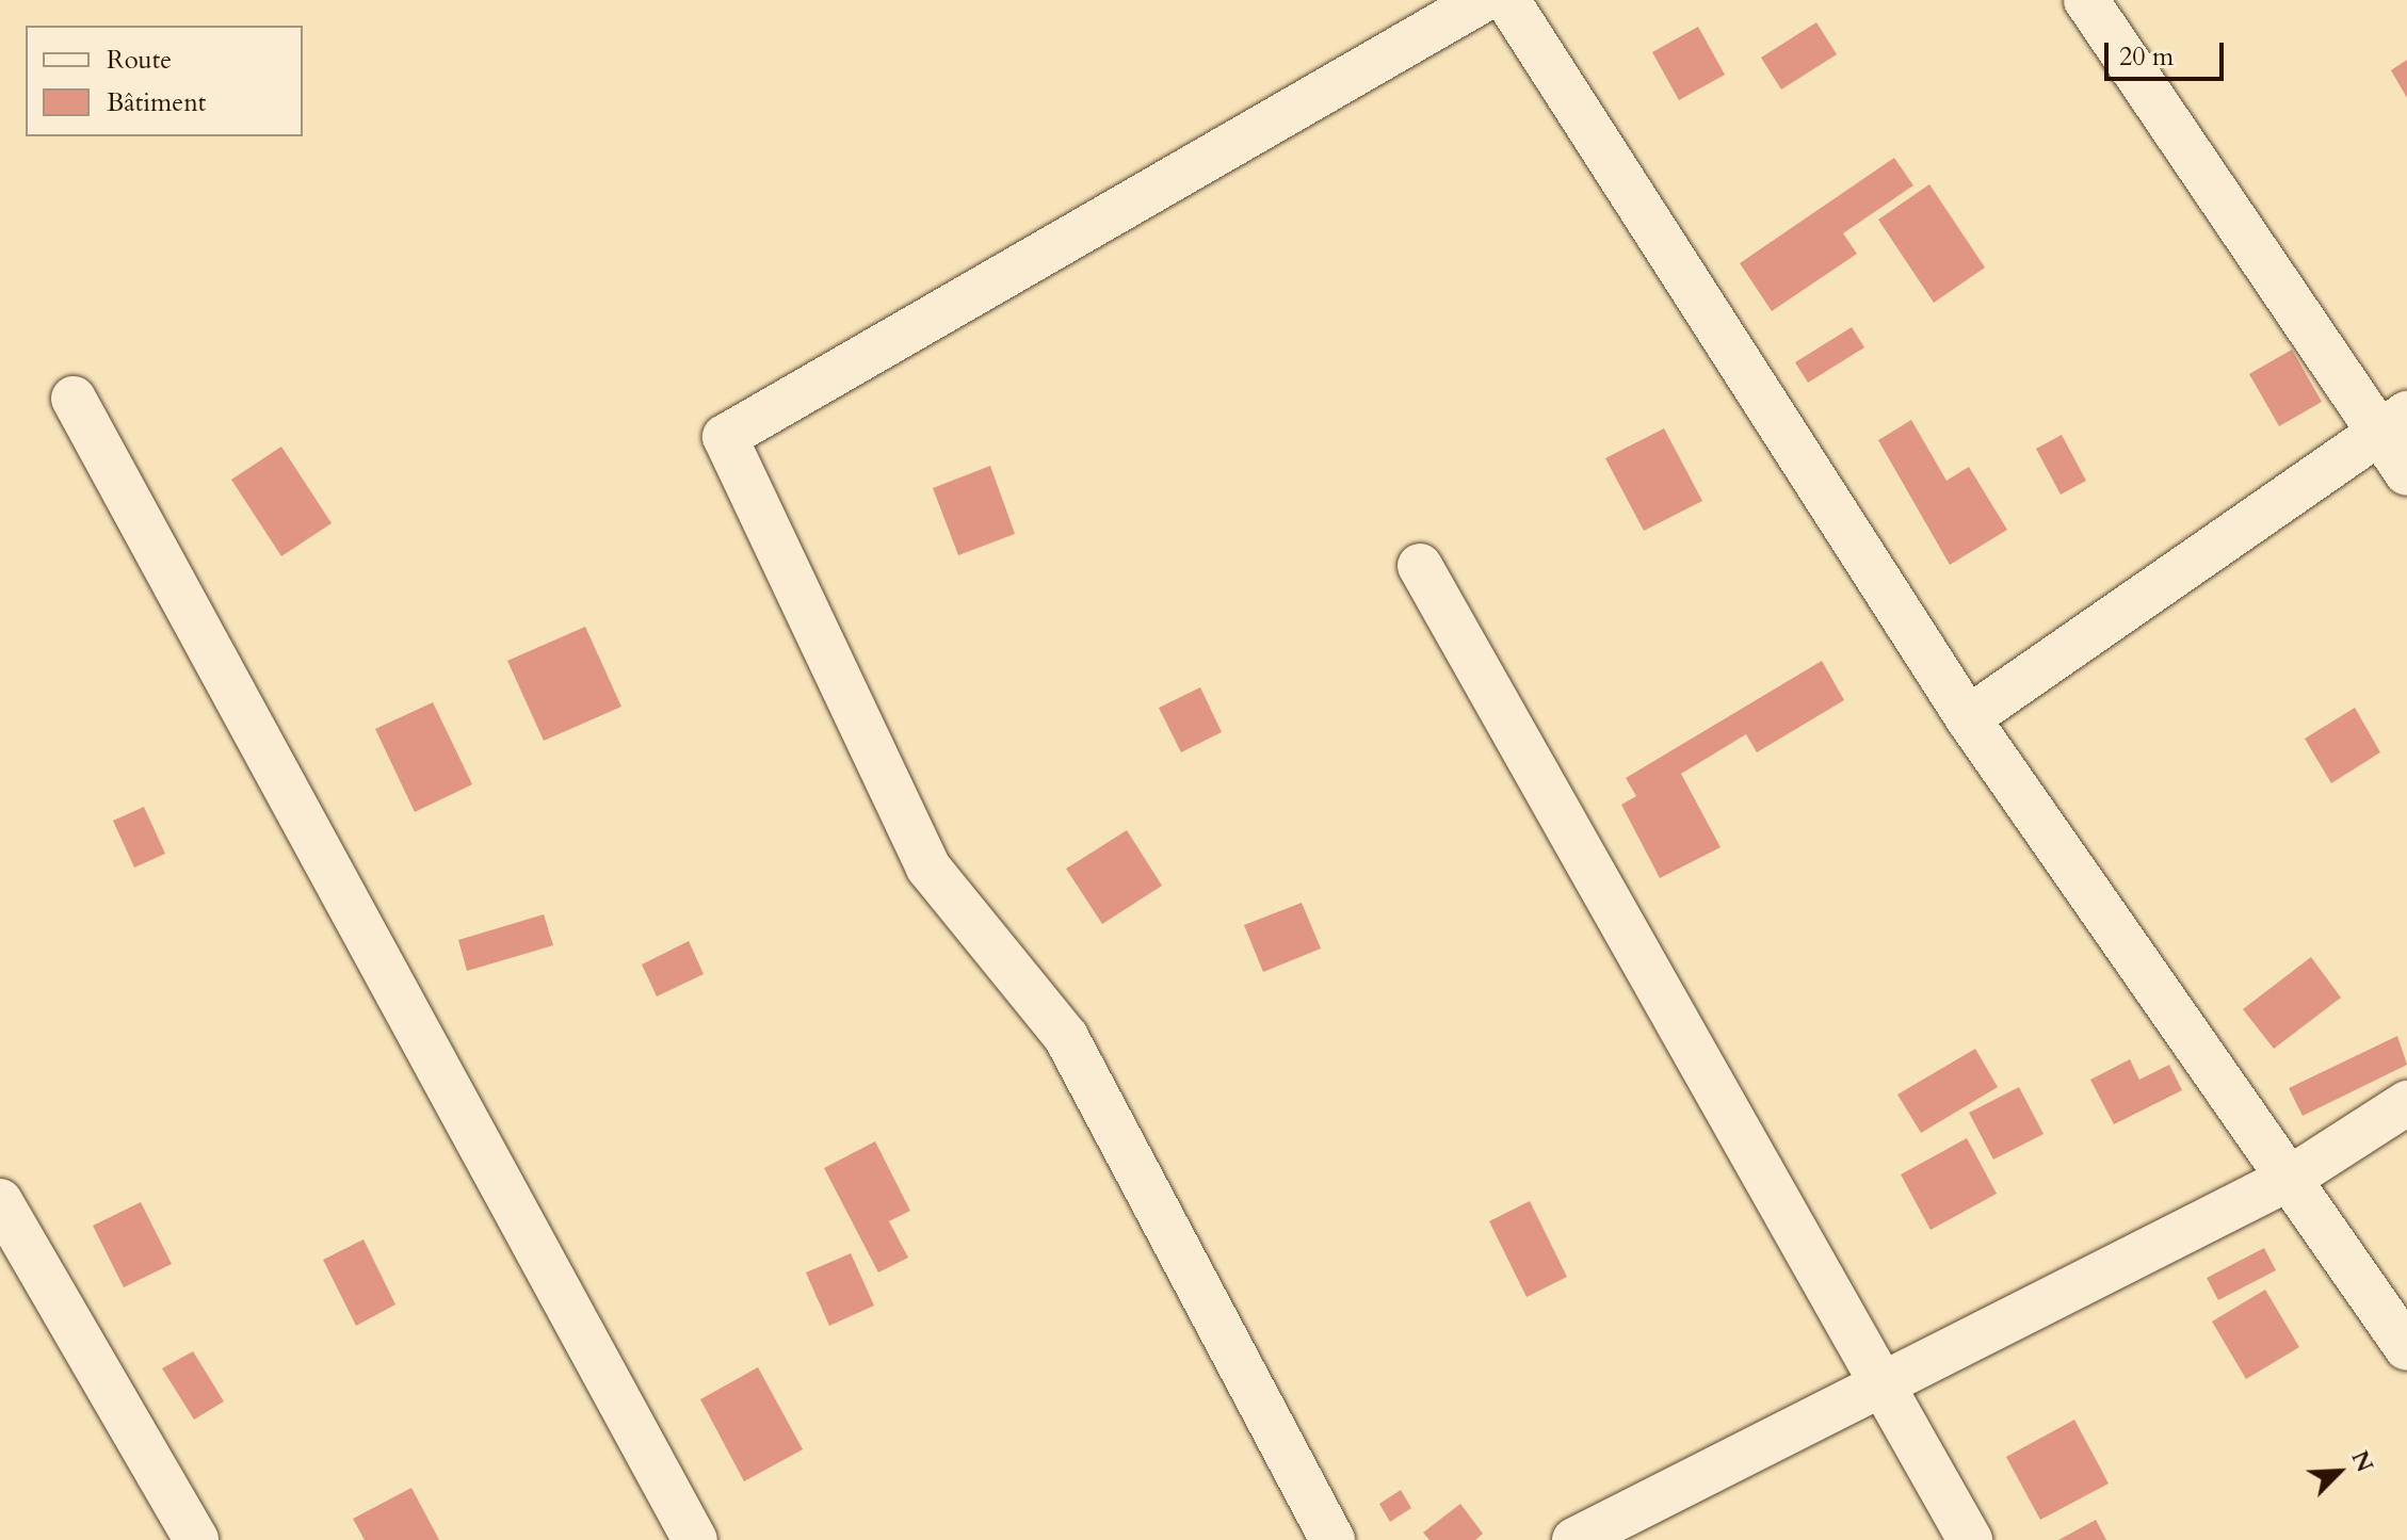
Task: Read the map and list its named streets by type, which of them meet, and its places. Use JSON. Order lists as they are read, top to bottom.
{
  "legend": ["Route", "Bâtiment"],
  "scale_bar": "20 m",
  "north": "top right"
}
